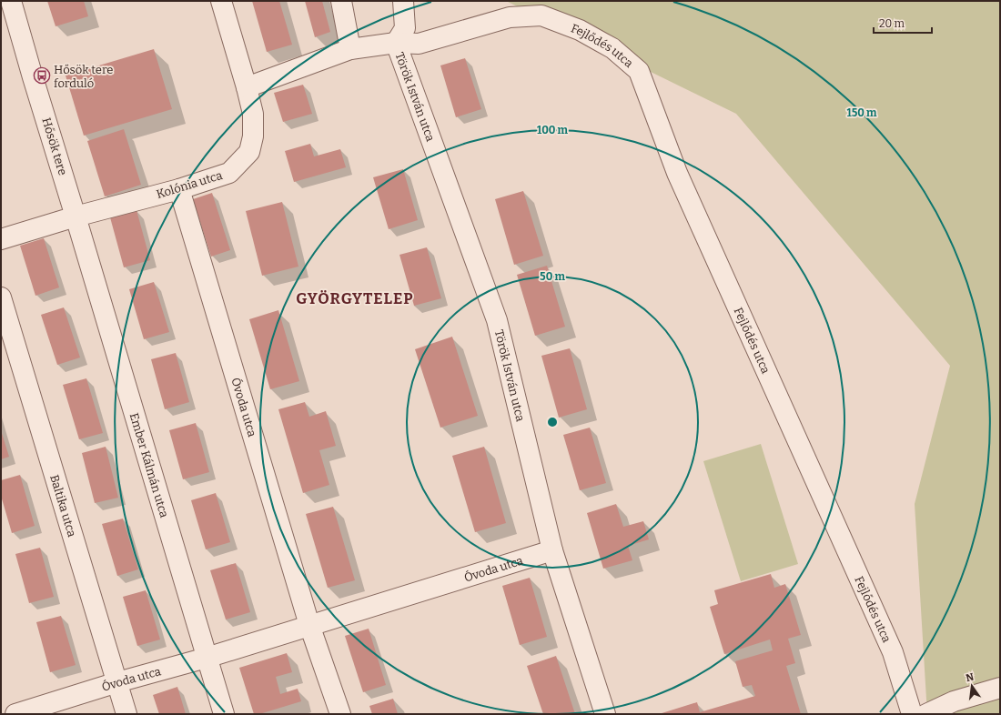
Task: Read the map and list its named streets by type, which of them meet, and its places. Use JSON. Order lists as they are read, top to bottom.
{
  "streets": {
    "street": [
      "Fejlődés utca",
      "Török István utca",
      "Hősök tere",
      "Kolónia utca",
      "Óvoda utca",
      "Ember Kálmán utca",
      "Baltika utca"
    ]
  },
  "crossings": [
    ["Fejlődés utca", "Török István utca"],
    ["Török István utca", "Óvoda utca"],
    ["Hősök tere", "Kolónia utca"],
    ["Hősök tere", "Ember Kálmán utca"],
    ["Kolónia utca", "Óvoda utca"],
    ["Kolónia utca", "Ember Kálmán utca"],
    ["Óvoda utca", "Ember Kálmán utca"],
    ["Óvoda utca", "Baltika utca"]
  ],
  "districts": ["GYÖRGYTELEP"],
  "places": {
    "bus stop": ["Hősök tere forduló"]
  },
  "scale_bar": "20 m",
  "north": "top",
  "rings": ["150 m", "100 m", "50 m"]
}
